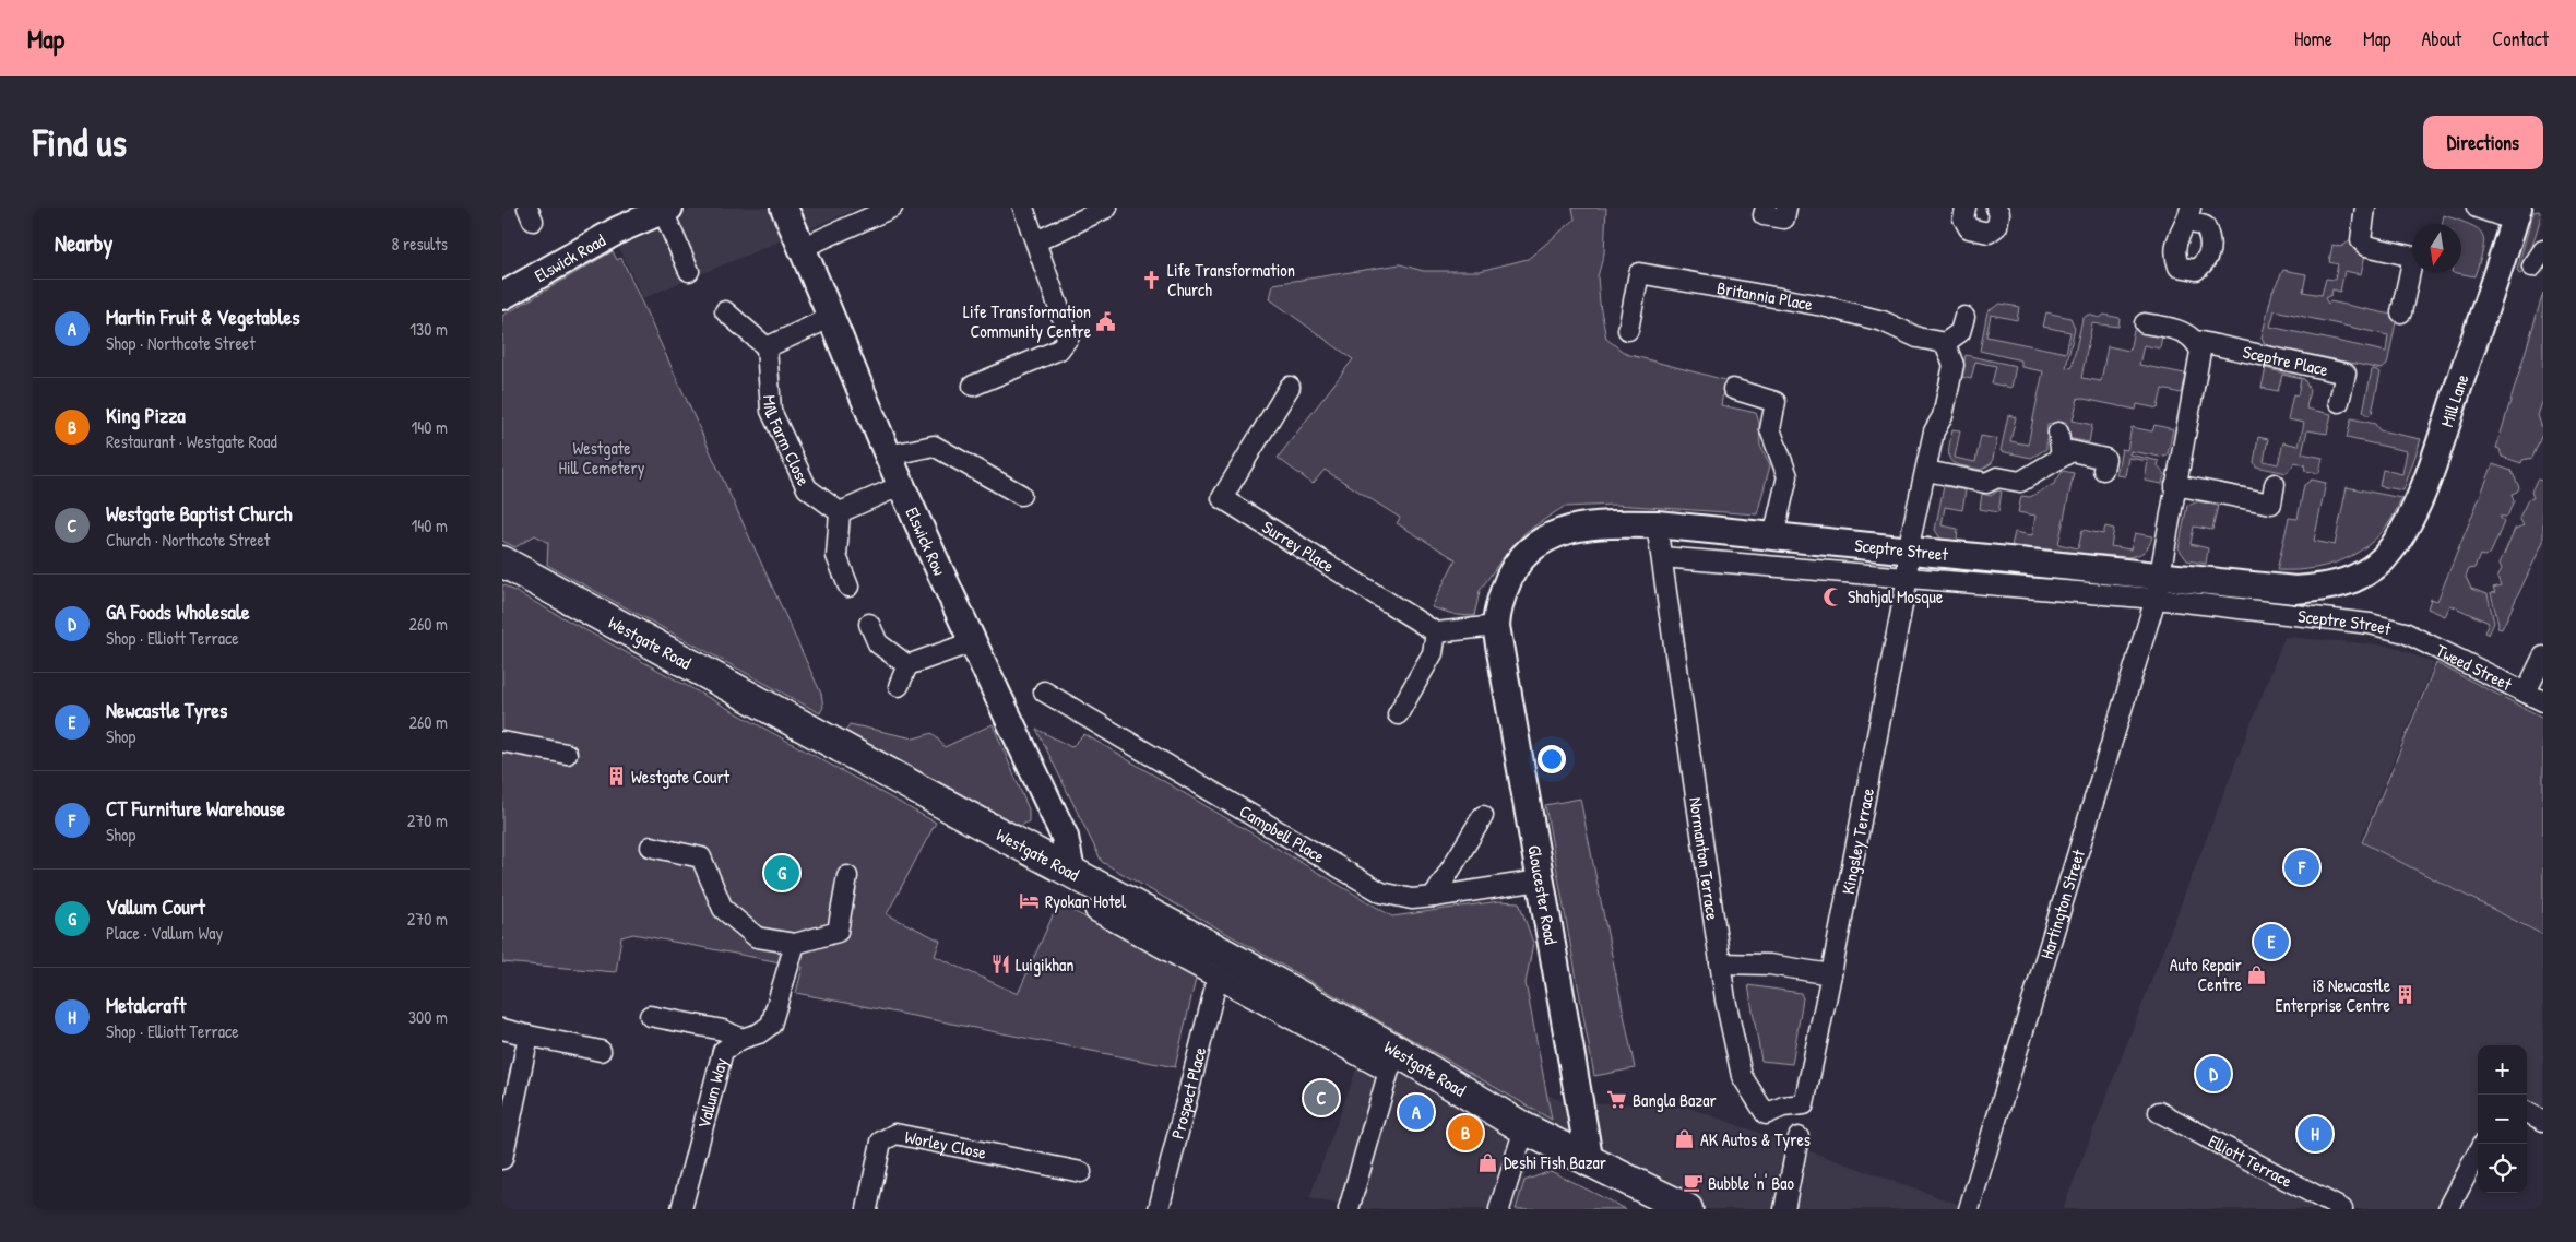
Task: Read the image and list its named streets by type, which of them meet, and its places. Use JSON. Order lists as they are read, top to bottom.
{
  "streets": {
    "main road": ["Westgate Road"],
    "street": [
      "Elswick Road",
      "Britannia Place",
      "Sceptre Place",
      "Mill Lane",
      "Mill Farm Close",
      "Elswick Row",
      "Surrey Place",
      "Sceptre Street",
      "Tweed Street",
      "Campbell Place",
      "Kingsley Terrace",
      "Normanton Terrace",
      "Gloucester Road",
      "Hartington Street",
      "Vallum Way",
      "Prospect Place",
      "Worley Close",
      "Elliott Terrace"
    ]
  },
  "crossings": [
    ["Mill Lane", "Sceptre Street"],
    ["Elswick Row", "Westgate Road"],
    ["Sceptre Street", "Tweed Street"],
    ["Sceptre Street", "Kingsley Terrace"],
    ["Sceptre Street", "Normanton Terrace"],
    ["Sceptre Street", "Gloucester Road"],
    ["Sceptre Street", "Hartington Street"],
    ["Westgate Road", "Gloucester Road"],
    ["Campbell Place", "Gloucester Road"],
    ["Kingsley Terrace", "Normanton Terrace"]
  ],
  "parks": ["Westgate Hill Cemetery"],
  "places": {
    "church": ["Life Transformation Church"],
    "public building": ["Life Transformation Community Centre"],
    "mosque": ["Shahjal Mosque"],
    "building": ["Westgate Court", "i8 Newcastle Enterprise Centre"],
    "hotel": ["Ryokan Hotel"],
    "restaurant": ["Luigikhan"],
    "shop": ["Auto Repair Centre", "AK Autos & Tyres", "Deshi Fish Bazar"],
    "supermarket": ["Bangla Bazar"],
    "cafe": ["Bubble 'n' Bao"]
  },
  "north": "bottom",
  "page": {
    "header": "Map",
    "nav": [
      "Home",
      "Map",
      "About",
      "Contact"
    ],
    "buttons": "Directions",
    "title": "Find us",
    "heading": ["Nearby", "8 results"],
    "list": [
      {
        "mark": "A",
        "name": "Martin Fruit & Vegetables",
        "note": "Shop · Northcote Street",
        "value": "130 m"
      },
      {
        "mark": "B",
        "name": "King Pizza",
        "note": "Restaurant · Westgate Road",
        "value": "140 m"
      },
      {
        "mark": "C",
        "name": "Westgate Baptist Church",
        "note": "Church · Northcote Street",
        "value": "140 m"
      },
      {
        "mark": "D",
        "name": "GA Foods Wholesale",
        "note": "Shop · Elliott Terrace",
        "value": "260 m"
      },
      {
        "mark": "E",
        "name": "Newcastle Tyres",
        "note": "Shop",
        "value": "260 m"
      },
      {
        "mark": "F",
        "name": "CT Furniture Warehouse",
        "note": "Shop",
        "value": "270 m"
      },
      {
        "mark": "G",
        "name": "Vallum Court",
        "note": "Place · Vallum Way",
        "value": "270 m"
      },
      {
        "mark": "H",
        "name": "Metalcraft",
        "note": "Shop · Elliott Terrace",
        "value": "300 m"
      }
    ],
    "pins": [
      "F",
      "G",
      "E",
      "D",
      "C",
      "A",
      "B",
      "H"
    ],
    "map_buttons": ["+", "−"]
  }
}
